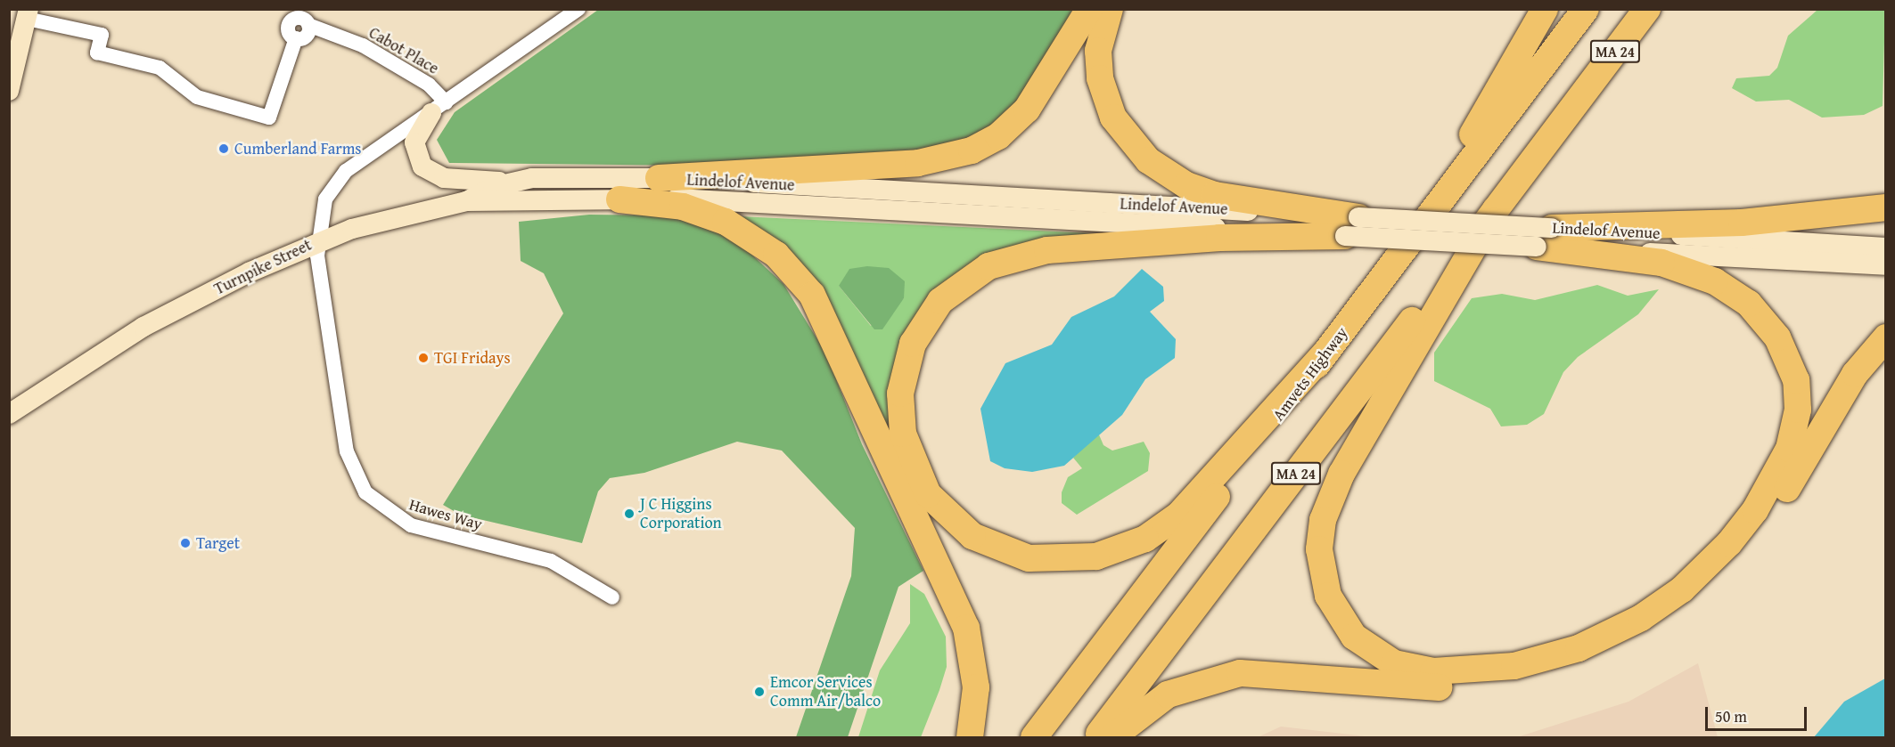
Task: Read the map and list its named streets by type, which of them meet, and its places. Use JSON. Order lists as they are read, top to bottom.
{
  "streets": {
    "highway": ["MA 24", "Amvets Highway"],
    "main road": ["Lindelof Avenue", "Turnpike Street"],
    "street": ["Cabot Place", "Hawes Way"]
  },
  "crossings": [
    ["Cabot Place", "Turnpike Street"],
    ["Lindelof Avenue", "Turnpike Street"],
    ["Lindelof Avenue", "Hawes Way"],
    ["Turnpike Street", "Hawes Way"]
  ],
  "places": [
    "Cumberland Farms",
    "TGI Fridays",
    "J C Higgins Corporation",
    "Target",
    "Emcor Services Comm Air/balco"
  ],
  "scale_bar": "50 m"
}
